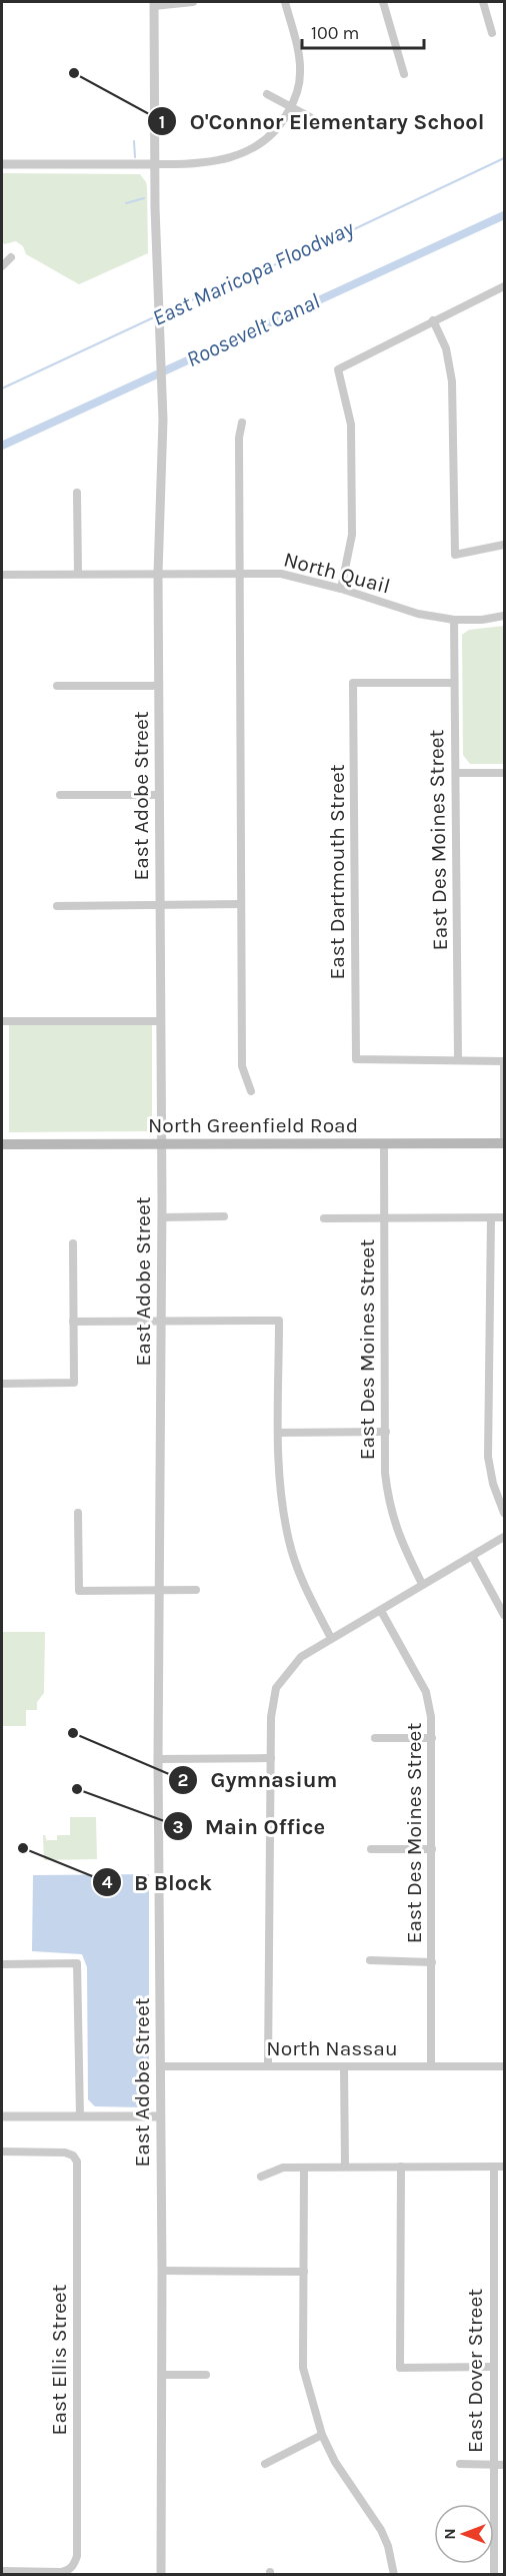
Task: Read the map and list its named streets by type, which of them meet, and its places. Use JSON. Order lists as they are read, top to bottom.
{
  "streets": {
    "main road": ["North Greenfield Road"],
    "street": [
      "North Quail",
      "East Adobe Street",
      "East Des Moines Street",
      "East Dartmouth Street",
      "North Nassau",
      "East Ellis Street",
      "East Dover Street"
    ]
  },
  "crossings": [
    ["North Quail", "East Adobe Street"],
    ["North Quail", "East Des Moines Street"],
    ["East Adobe Street", "North Greenfield Road"],
    ["East Adobe Street", "North Nassau"],
    ["East Des Moines Street", "East Dartmouth Street"],
    ["East Des Moines Street", "North Greenfield Road"],
    ["East Des Moines Street", "North Nassau"]
  ],
  "water": ["East Maricopa Floodway", "Roosevelt Canal"],
  "places": [
    "O'Connor Elementary School",
    "Gymnasium",
    "Main Office",
    "B Block"
  ],
  "scale_bar": "100 m",
  "north": "left"
}
